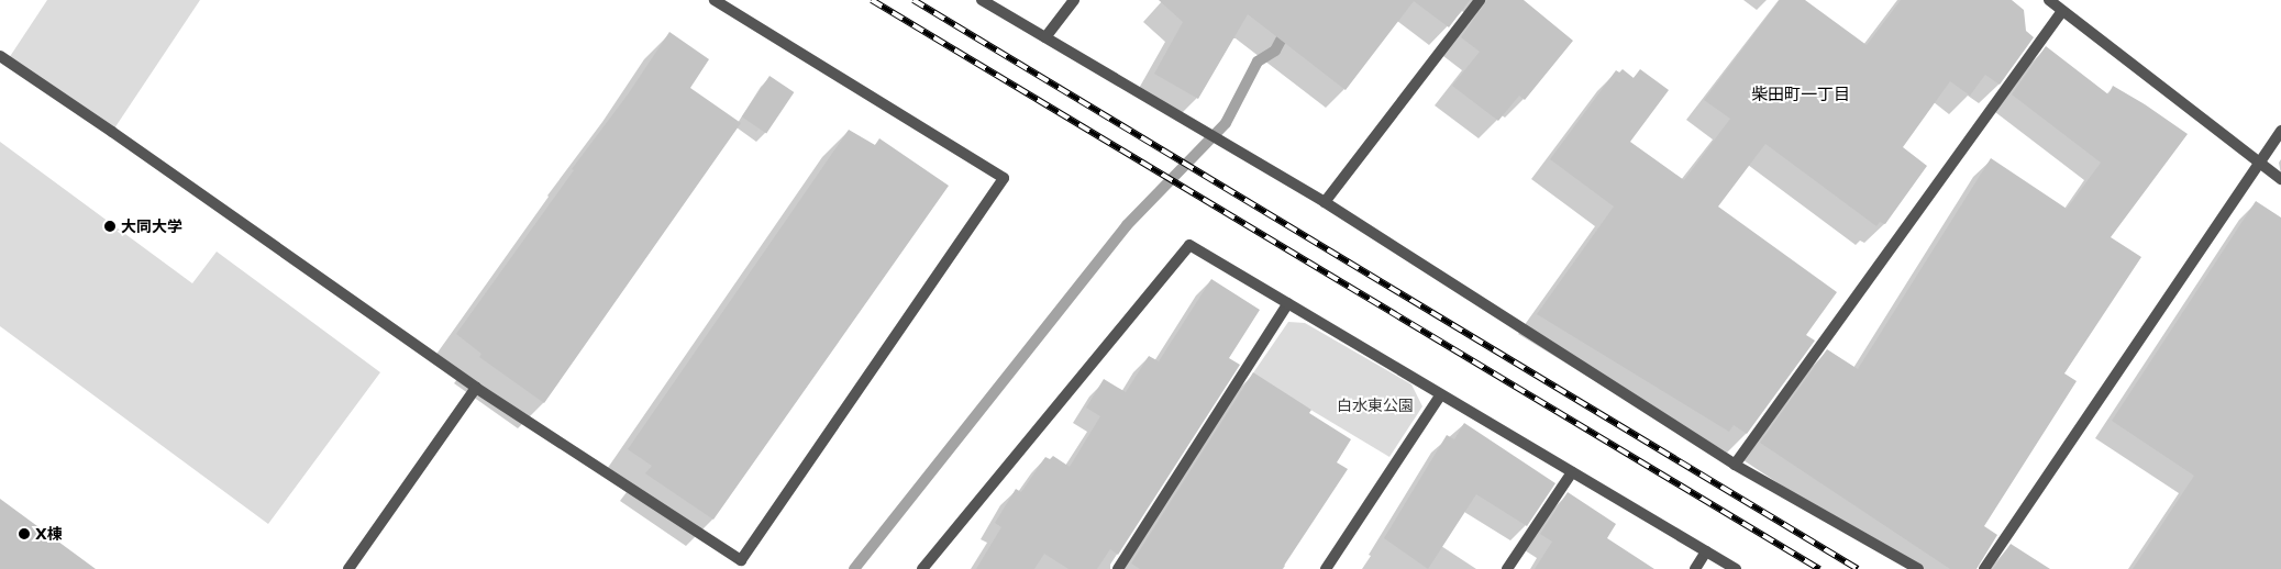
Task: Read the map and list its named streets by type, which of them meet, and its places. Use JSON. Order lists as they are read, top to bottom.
{
  "districts": ["柴田町一丁目"],
  "parks": ["白水東公園"],
  "places": ["大同大学", "X棟"]
}
